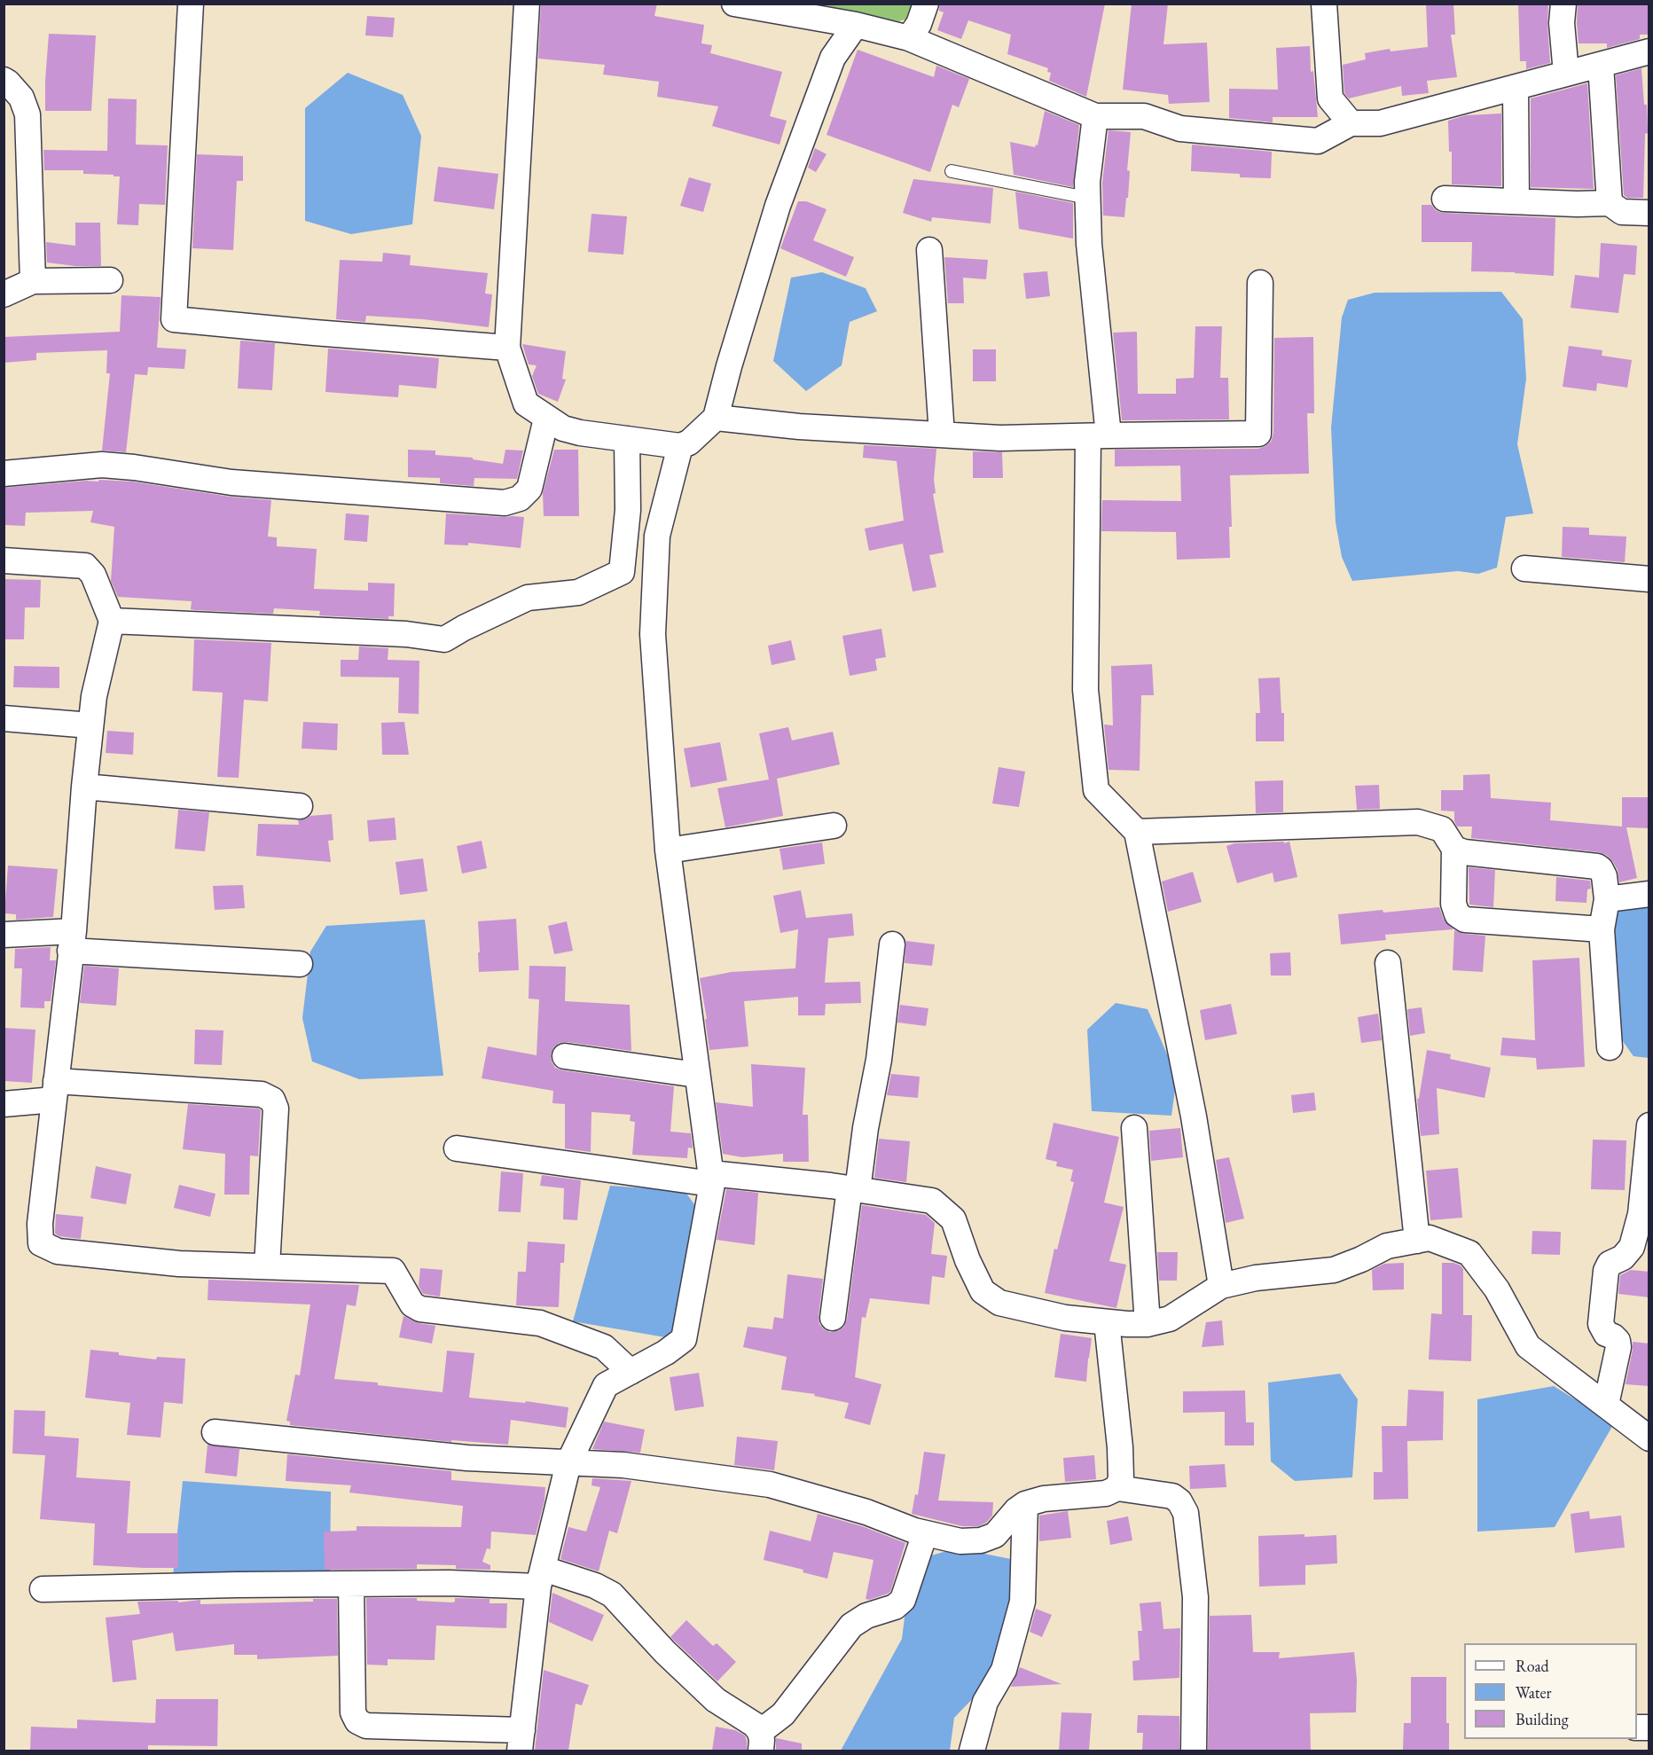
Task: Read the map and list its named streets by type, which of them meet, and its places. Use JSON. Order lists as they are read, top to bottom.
{
  "legend": ["Road", "Water", "Building"]
}
